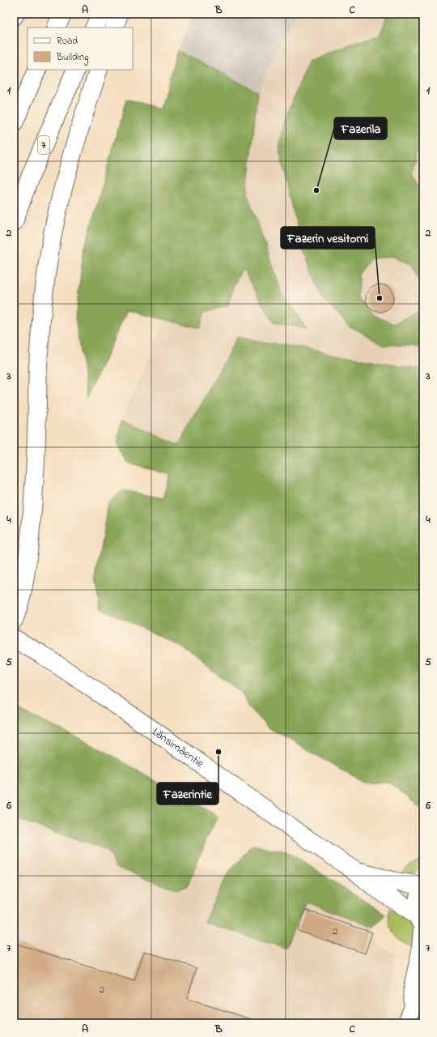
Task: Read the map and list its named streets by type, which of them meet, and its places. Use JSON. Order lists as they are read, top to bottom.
{
  "streets": {
    "main road": ["7", "Länsimäentie"]
  },
  "places": ["Fazerila", "Fazerin vesitorni", "Fazerintie"],
  "house_numbers": ["2", "2"],
  "legend": ["Road", "Building"],
  "grid": {
    "columns": ["A", "B", "C"],
    "rows": [
      "1",
      "2",
      "3",
      "4",
      "5",
      "6",
      "7"
    ]
  }
}
